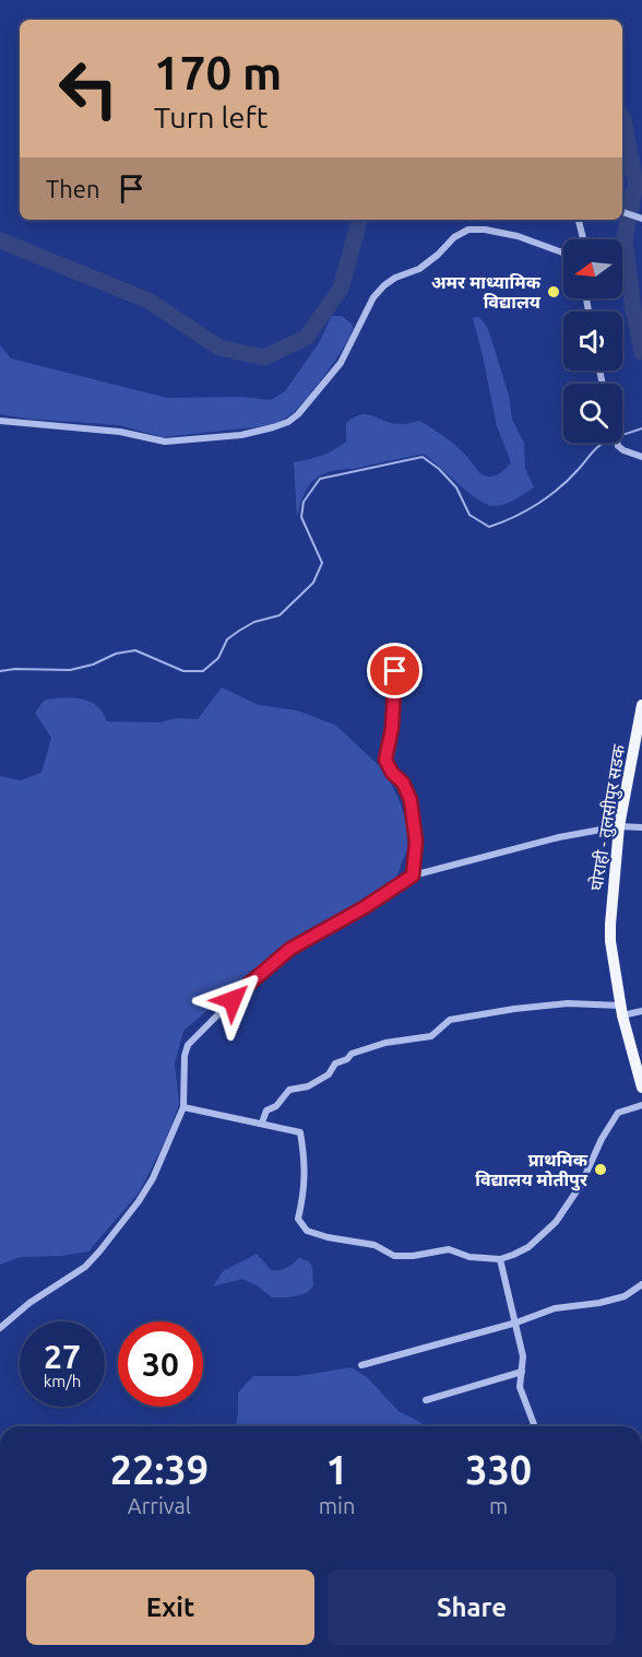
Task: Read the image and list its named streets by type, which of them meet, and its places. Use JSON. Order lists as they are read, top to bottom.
{
  "streets": {
    "main road": ["घोराही - तुलसीपुर सडक"]
  },
  "places": ["अमर माध्यामिक विद्यालय", "प्राथमिक विद्यालय मोतीपुर"],
  "north": "left",
  "page": {
    "turn": ["170 m", "Turn left"],
    "then": "Then",
    "speed": "27 km/h",
    "limit": "30",
    "eta": [
      "22:39",
      "Arrival",
      "1",
      "min",
      "330",
      "m"
    ],
    "buttons": ["Exit", "Share"]
  }
}
